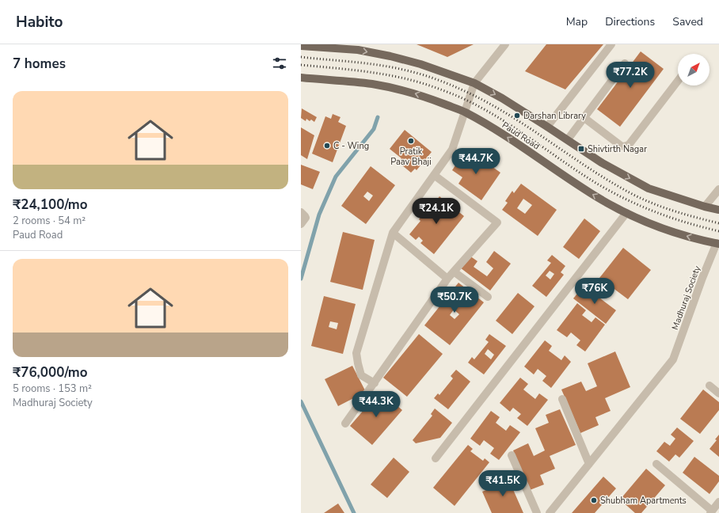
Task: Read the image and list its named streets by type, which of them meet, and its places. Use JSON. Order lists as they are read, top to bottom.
{
  "streets": {
    "main road": ["Paud Road"],
    "street": ["Madhuraj Society"]
  },
  "crossings": [
    ["Paud Road", "Madhuraj Society"]
  ],
  "places": {
    "other": [
      "Darshan Library",
      "Pratik Paav Bhaji",
      "C - Wing",
      "Shubham Apartments"
    ],
    "transit": ["Shivtirth Nagar"]
  },
  "north": "top right",
  "page": {
    "header": "Habito",
    "nav": ["Map", "Directions", "Saved"],
    "heading": "7 homes",
    "price": [
      "₹77.2K",
      "₹44.7K",
      "₹24.1K",
      "₹76K",
      "₹50.7K",
      "₹44.3K",
      "₹41.5K"
    ],
    "list": [
      {
        "name": "₹24,100/mo",
        "note": "2 rooms · 54 m² · Paud Road"
      },
      {
        "name": "₹76,000/mo",
        "note": "5 rooms · 153 m² · Madhuraj Society"
      }
    ]
  }
}
